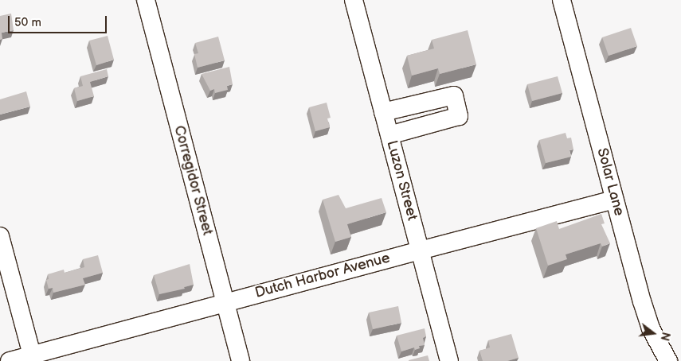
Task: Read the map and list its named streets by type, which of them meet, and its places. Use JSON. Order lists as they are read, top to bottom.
{
  "streets": {
    "street": [
      "Corregidor Street",
      "Luzon Street",
      "Solar Lane",
      "Dutch Harbor Avenue"
    ]
  },
  "crossings": [
    ["Corregidor Street", "Dutch Harbor Avenue"],
    ["Luzon Street", "Dutch Harbor Avenue"],
    ["Solar Lane", "Dutch Harbor Avenue"]
  ],
  "scale_bar": "50 m",
  "north": "right"
}
